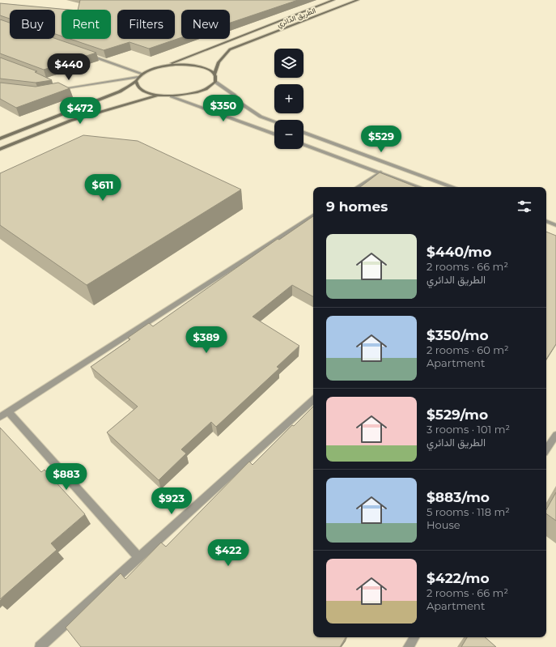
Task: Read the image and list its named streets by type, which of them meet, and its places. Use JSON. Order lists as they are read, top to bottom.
{
  "streets": {
    "main road": ["الطريق الدائري"]
  },
  "page": {
    "chip": [
      "Buy",
      "Rent",
      "Filters",
      "New"
    ],
    "map_buttons": ["+", "−"],
    "price": [
      "$440",
      "$350",
      "$472",
      "$529",
      "$611",
      "$389",
      "$883",
      "$923",
      "$422"
    ],
    "heading": "9 homes",
    "list": [
      {
        "name": "$440/mo",
        "note": "2 rooms · 66 m² · الطريق الدائري"
      },
      {
        "name": "$350/mo",
        "note": "2 rooms · 60 m² · Apartment"
      },
      {
        "name": "$529/mo",
        "note": "3 rooms · 101 m² · الطريق الدائري"
      },
      {
        "name": "$883/mo",
        "note": "5 rooms · 118 m² · House"
      },
      {
        "name": "$422/mo",
        "note": "2 rooms · 66 m² · Apartment"
      }
    ]
  }
}
